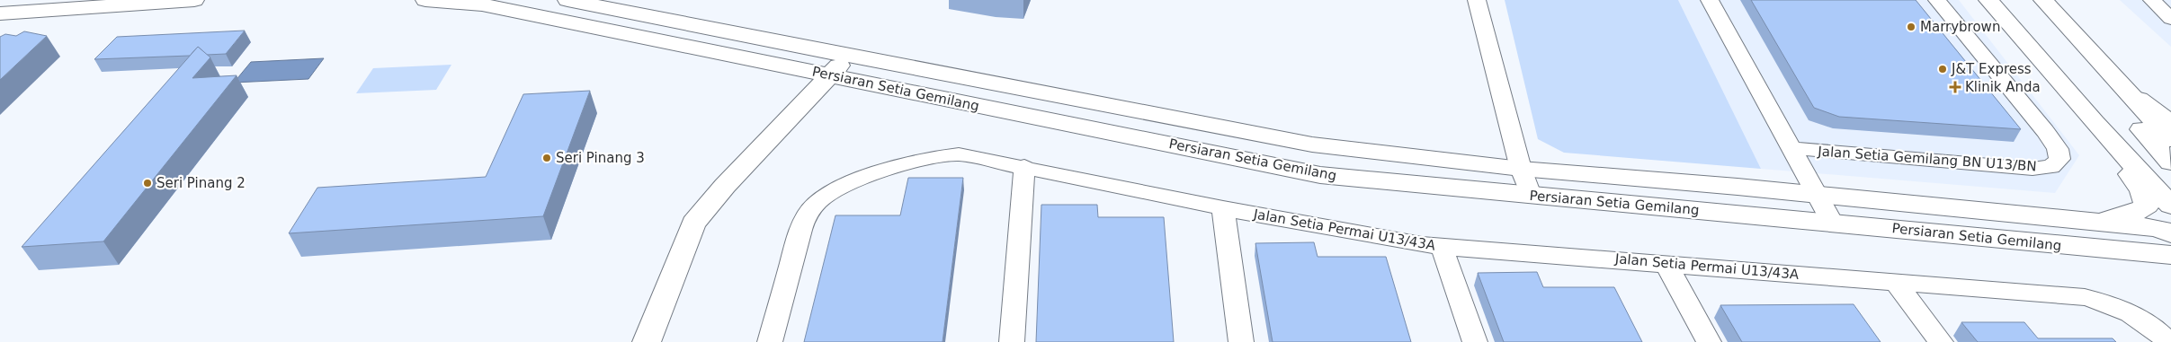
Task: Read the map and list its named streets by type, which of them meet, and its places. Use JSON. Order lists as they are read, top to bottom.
{
  "streets": {
    "street": ["Persiaran Setia Gemilang", "Jalan Setia Gemilang BN U13/BN", "Jalan Setia Permai U13/43A"]
  },
  "places": {
    "other": [
      "Marrybrown",
      "J&T Express",
      "Seri Pinang 3",
      "Seri Pinang 2"
    ],
    "health": ["Klinik Anda"]
  }
}
